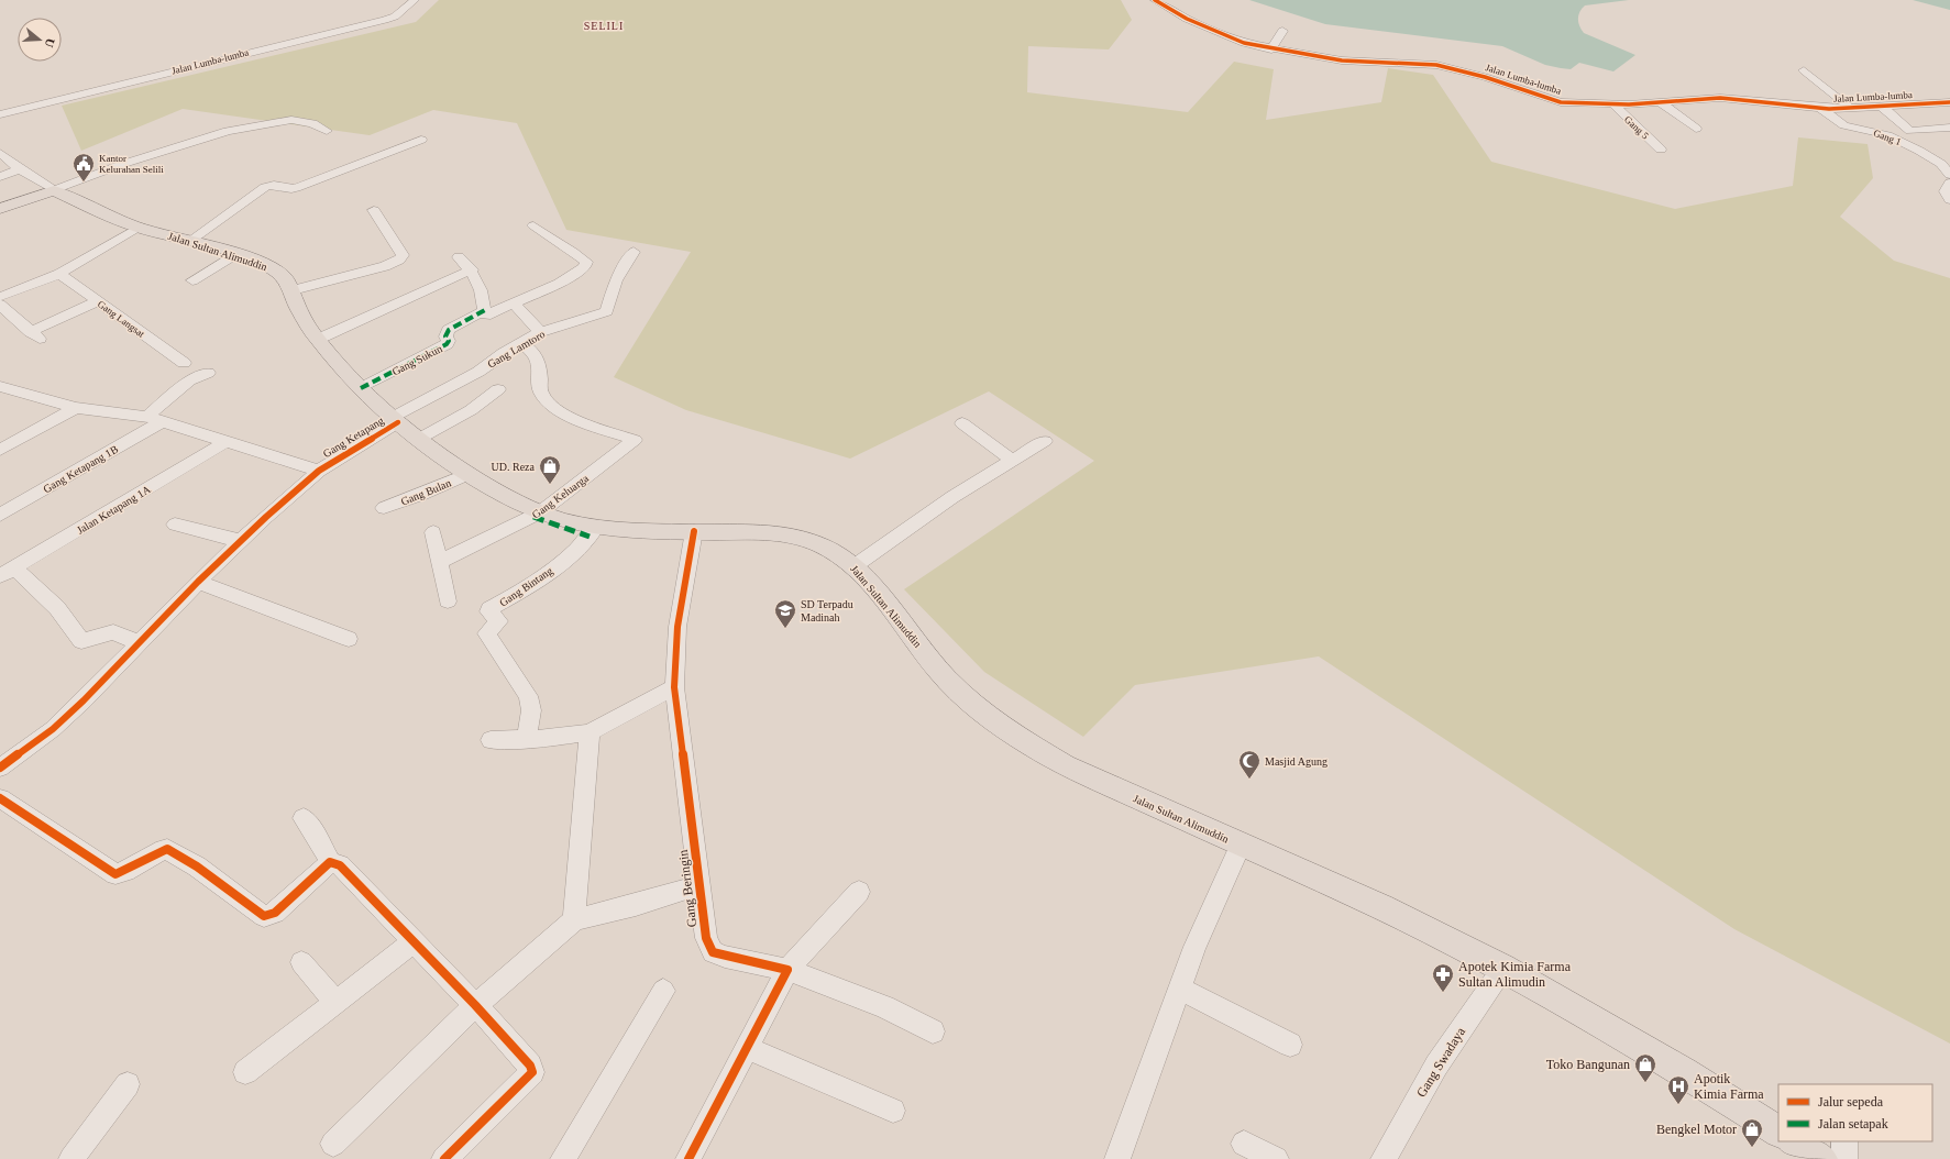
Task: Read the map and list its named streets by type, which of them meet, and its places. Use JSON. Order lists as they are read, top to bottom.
{
  "streets": {
    "main road": ["Jalan Sultan Alimuddin"],
    "street": [
      "Jalan Lumba-lumba",
      "Gang 5",
      "Gang 1",
      "Gang Langsat",
      "Gang Lamtoro",
      "Gang Sukun",
      "Gang Ketapang",
      "Gang Ketapang 1B",
      "Gang Bulan",
      "Gang Keluarga",
      "Jalan Ketapang 1A",
      "Gang Bintang",
      "Gang Beringin",
      "Gang Swadaya"
    ]
  },
  "crossings": [
    ["Jalan Lumba-lumba", "Gang 5"],
    ["Jalan Lumba-lumba", "Gang 1"],
    ["Jalan Sultan Alimuddin", "Gang Lamtoro"],
    ["Jalan Sultan Alimuddin", "Gang Sukun"],
    ["Jalan Sultan Alimuddin", "Gang Ketapang"],
    ["Jalan Sultan Alimuddin", "Gang Bulan"],
    ["Jalan Sultan Alimuddin", "Gang Keluarga"],
    ["Jalan Sultan Alimuddin", "Gang Bintang"],
    ["Jalan Sultan Alimuddin", "Gang Beringin"],
    ["Jalan Sultan Alimuddin", "Gang Swadaya"],
    ["Gang Lamtoro", "Gang Ketapang"],
    ["Gang Lamtoro", "Gang Keluarga"]
  ],
  "districts": ["SELILI"],
  "places": {
    "public building": ["Kantor Kelurahan Selili"],
    "shop": ["UD. Reza", "Toko Bangunan", "Bengkel Motor"],
    "school or university": ["SD Terpadu Madinah"],
    "mosque": ["Masjid Agung"],
    "pharmacy": ["Apotek Kimia Farma Sultan Alimudin"],
    "hospital": ["Apotik Kimia Farma"]
  },
  "legend": ["Jalur sepeda", "Jalan setapak"],
  "north": "right"
}
